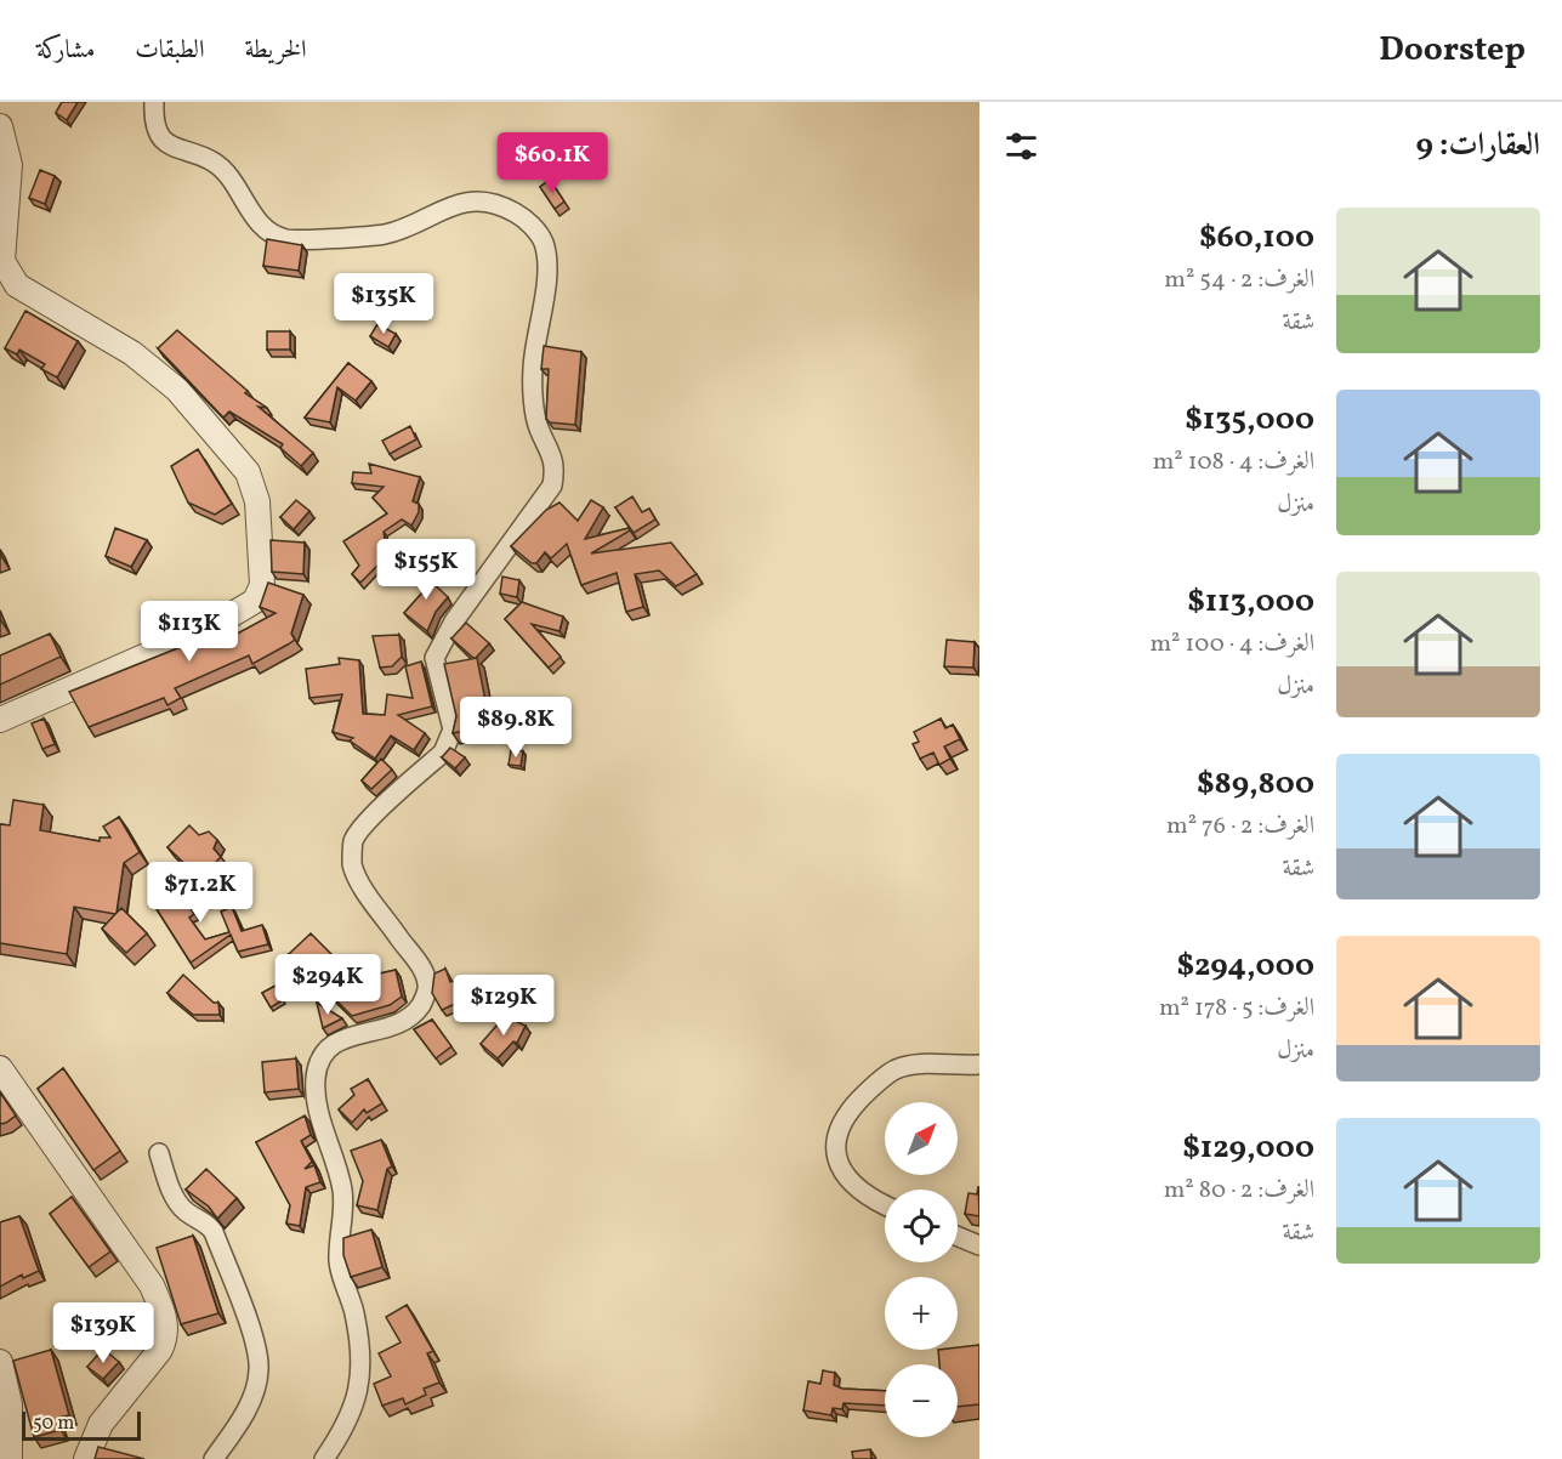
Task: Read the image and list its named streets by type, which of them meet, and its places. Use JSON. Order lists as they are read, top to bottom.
{
  "scale_bar": "50 m",
  "north": "top right",
  "page": {
    "header": "Doorstep",
    "nav": ["الخريطة", "الطبقات", "مشاركة"],
    "heading": "العقارات: 9",
    "price": [
      "$60.1K",
      "$135K",
      "$155K",
      "$113K",
      "$89.8K",
      "$71.2K",
      "$294K",
      "$129K",
      "$139K"
    ],
    "list": [
      {
        "name": "$60,100",
        "note": "الغرف: 2 · 54 m² · شقة"
      },
      {
        "name": "$135,000",
        "note": "الغرف: 4 · 108 m² · منزل"
      },
      {
        "name": "$113,000",
        "note": "الغرف: 4 · 100 m² · منزل"
      },
      {
        "name": "$89,800",
        "note": "الغرف: 2 · 76 m² · شقة"
      },
      {
        "name": "$294,000",
        "note": "الغرف: 5 · 178 m² · منزل"
      },
      {
        "name": "$129,000",
        "note": "الغرف: 2 · 80 m² · شقة"
      }
    ],
    "map_buttons": ["+", "−"],
    "scale": "50 m"
  }
}
